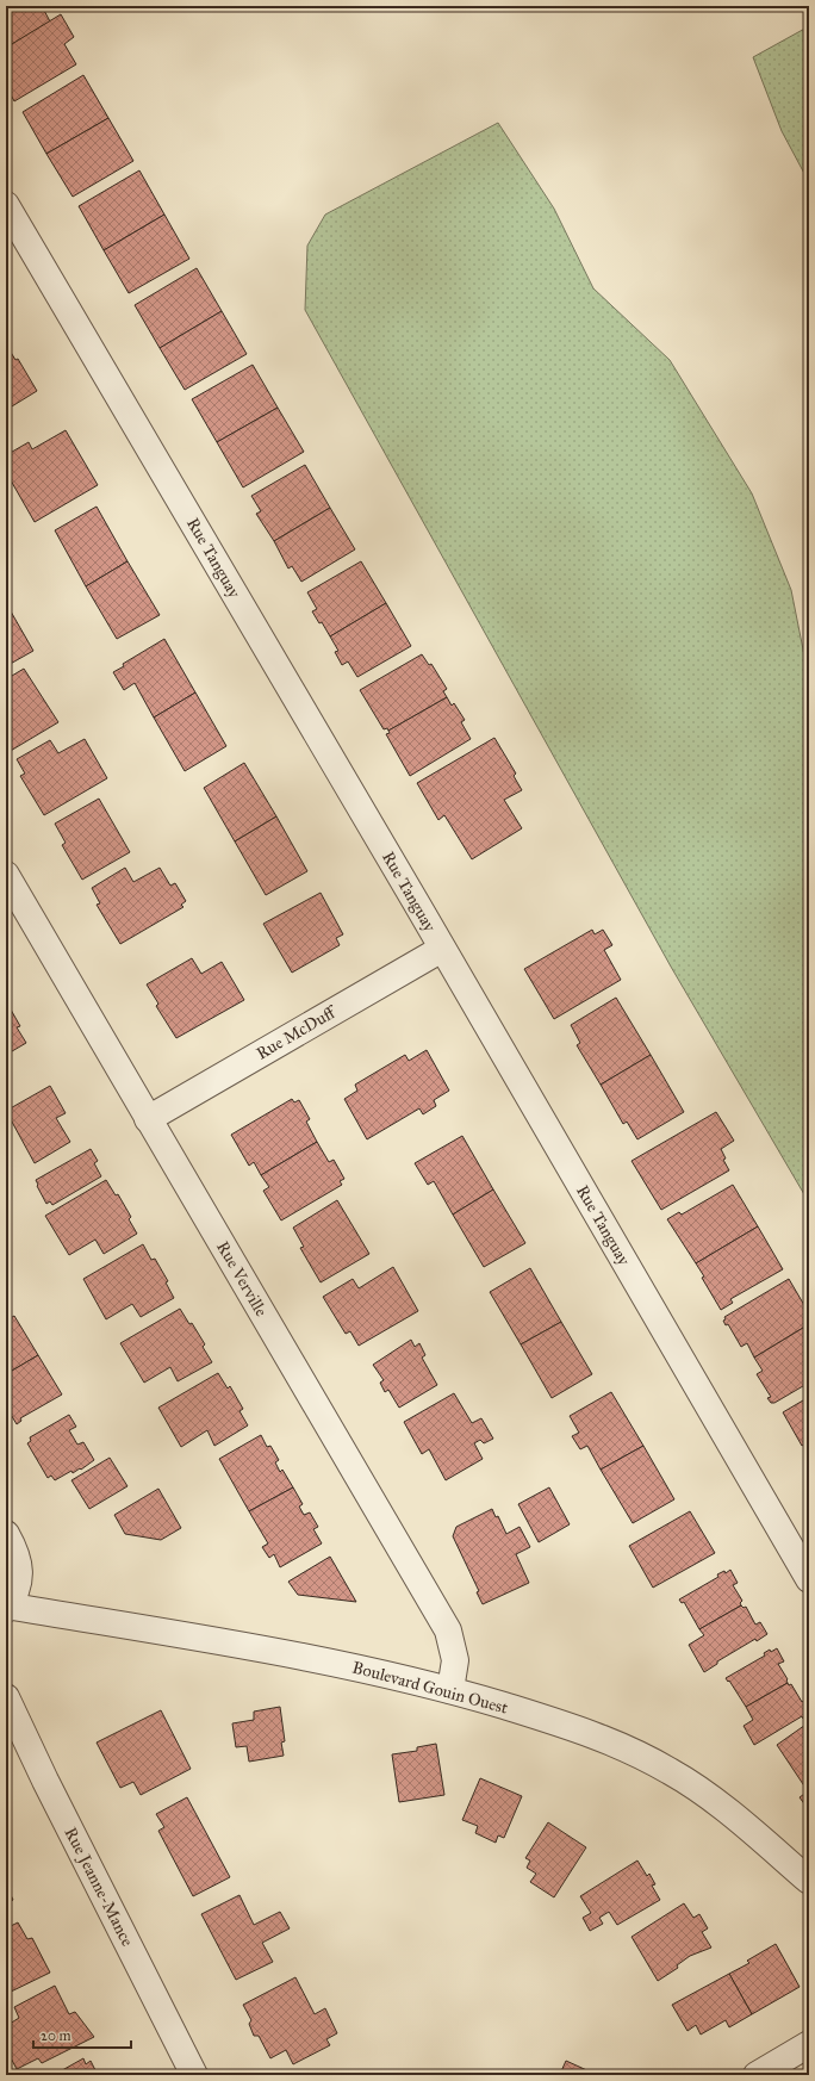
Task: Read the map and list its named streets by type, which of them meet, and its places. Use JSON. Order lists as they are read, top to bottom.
{
  "streets": {
    "street": [
      "Rue Tanguay",
      "Rue McDuff",
      "Rue Verville",
      "Boulevard Gouin Ouest",
      "Rue Jeanne-Mance"
    ]
  },
  "crossings": [
    ["Rue Tanguay", "Rue McDuff"],
    ["Rue McDuff", "Rue Verville"],
    ["Rue Verville", "Boulevard Gouin Ouest"]
  ],
  "scale_bar": "20 m"
}
